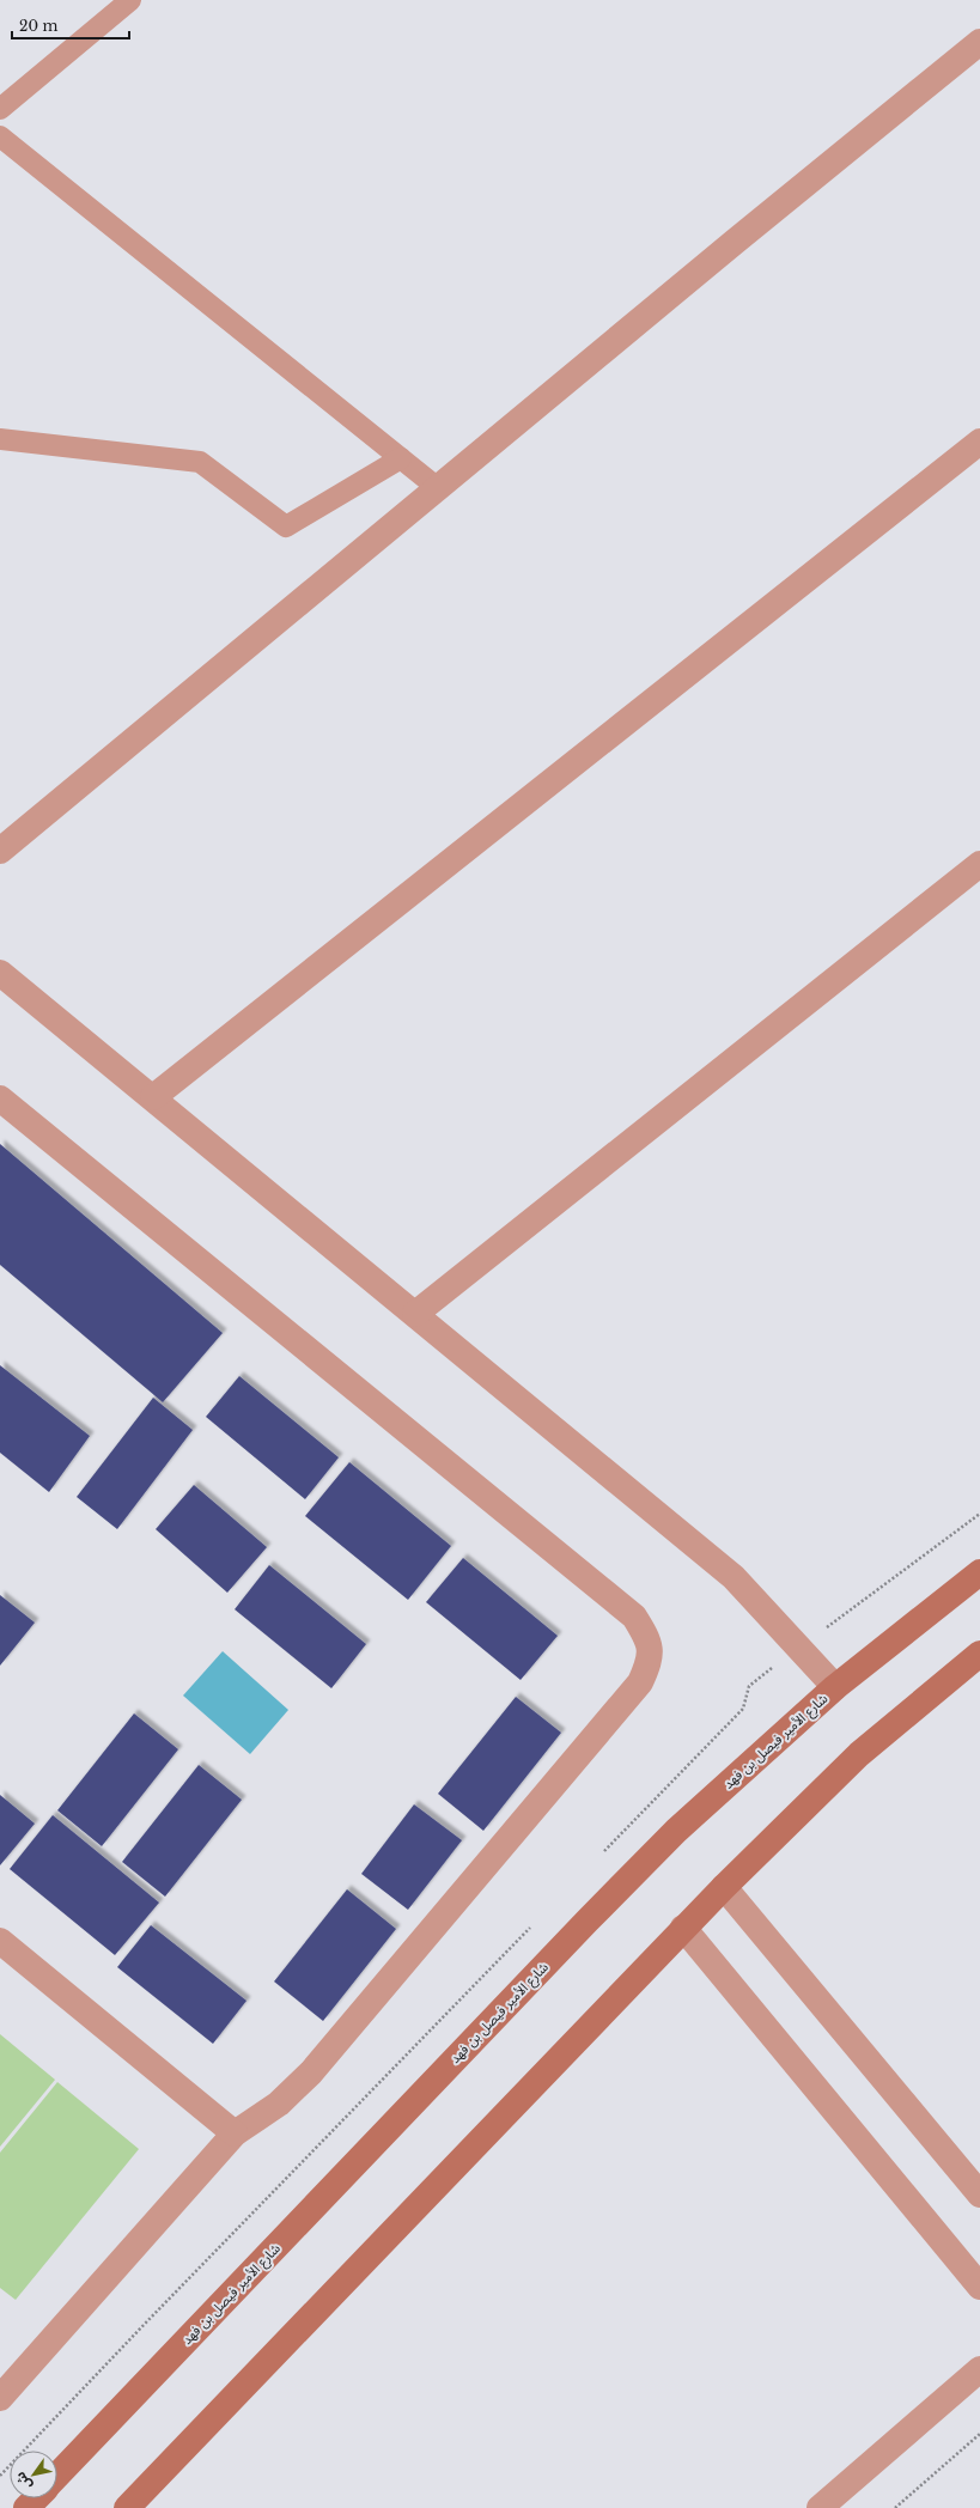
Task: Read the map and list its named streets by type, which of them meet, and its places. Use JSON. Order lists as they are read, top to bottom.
{
  "streets": {
    "main road": ["شارع الأمير فيصل بن فهد"]
  },
  "scale_bar": "20 m",
  "north": "bottom left"
}
